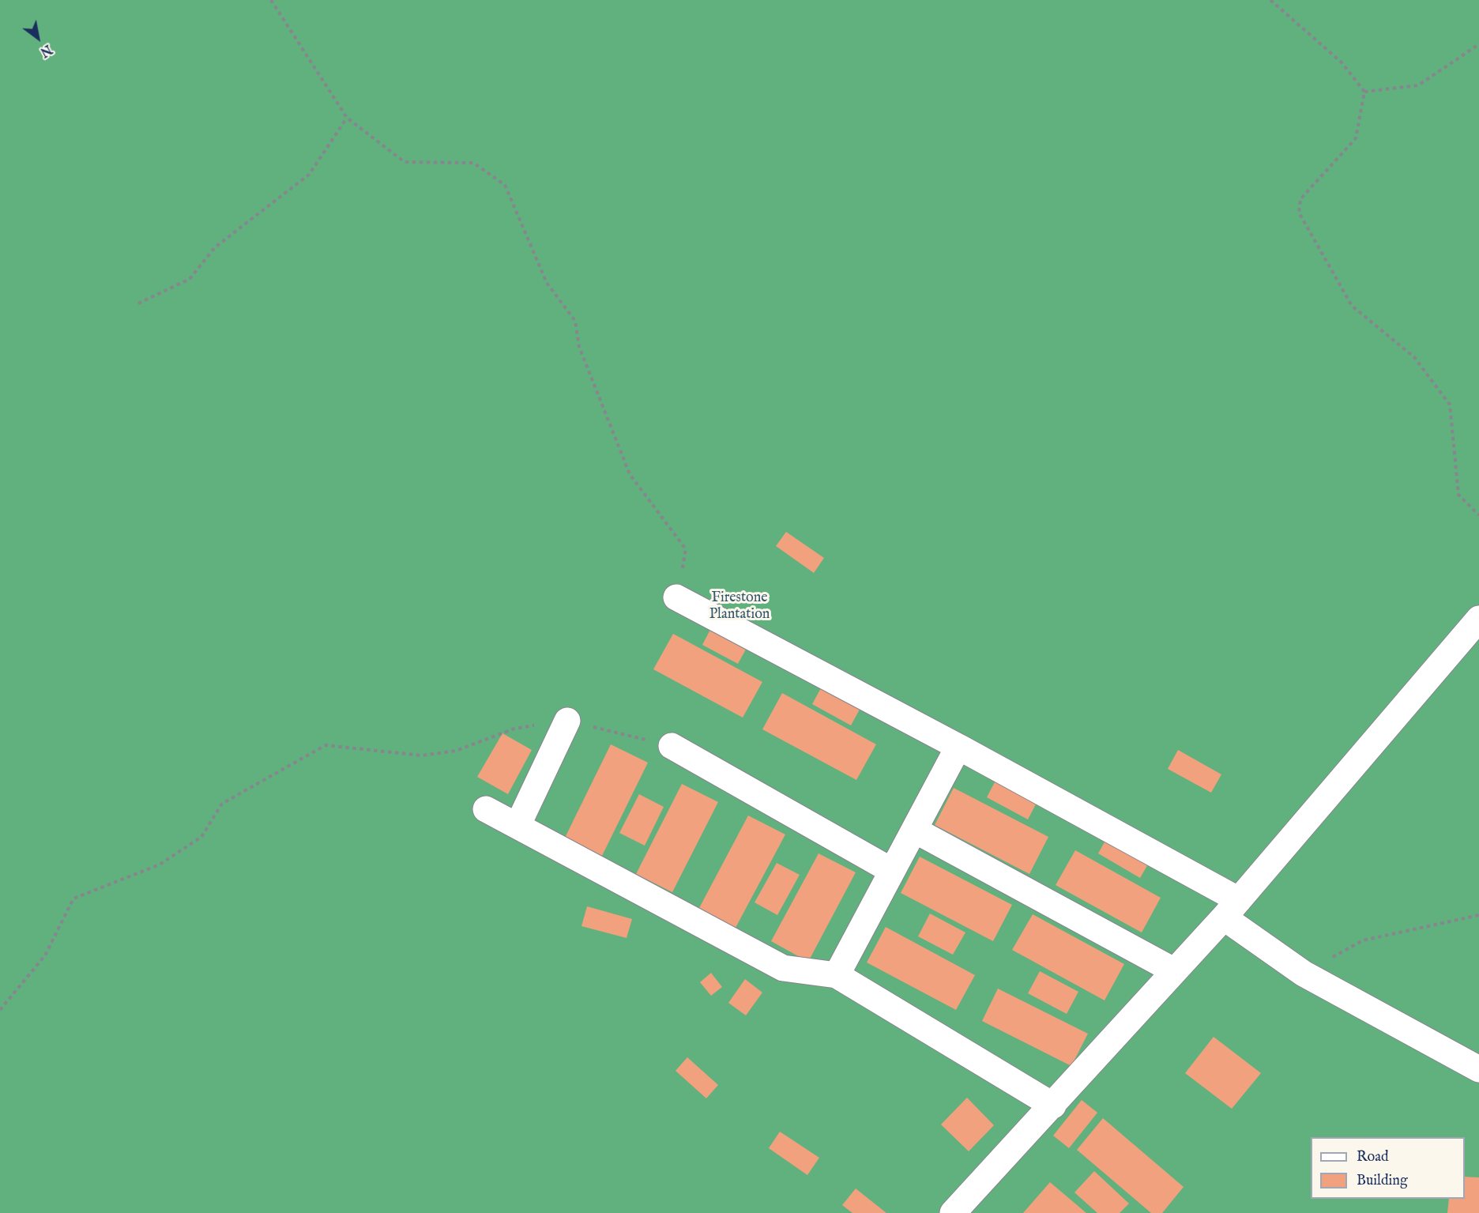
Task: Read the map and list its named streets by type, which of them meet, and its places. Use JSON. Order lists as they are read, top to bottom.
{
  "parks": ["Firestone Plantation"],
  "legend": ["Road", "Building"],
  "north": "bottom right"
}
